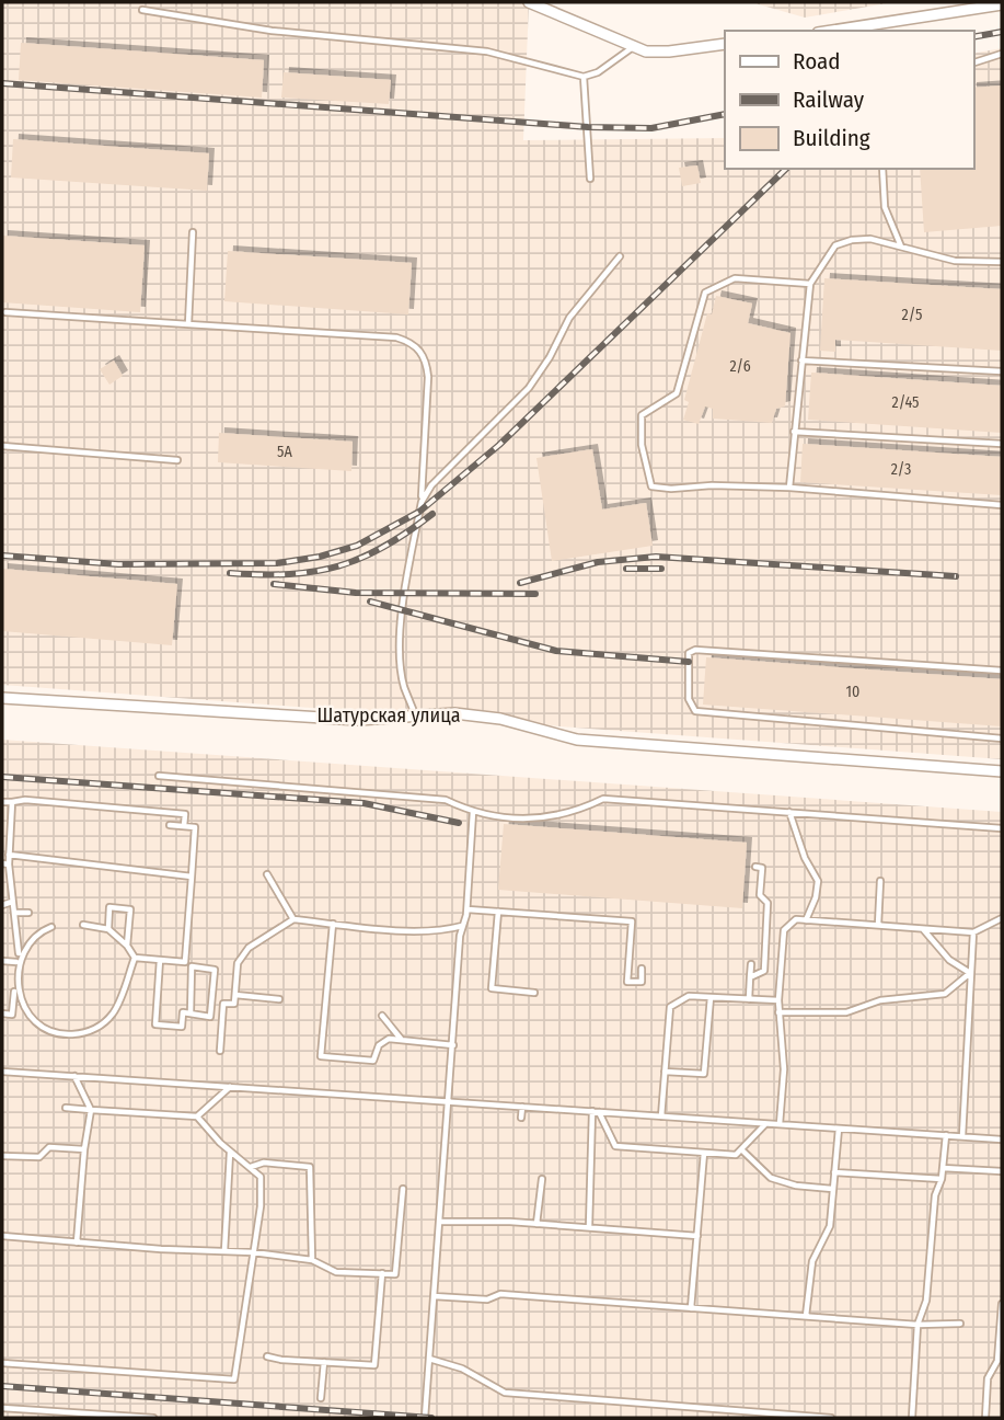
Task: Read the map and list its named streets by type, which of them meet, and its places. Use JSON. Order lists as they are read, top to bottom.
{
  "streets": {
    "street": ["Шатурская улица"]
  },
  "house_numbers": [
    "2/5",
    "2/6",
    "2/45",
    "5А",
    "2/3",
    "10"
  ],
  "legend": ["Road", "Railway", "Building"]
}
